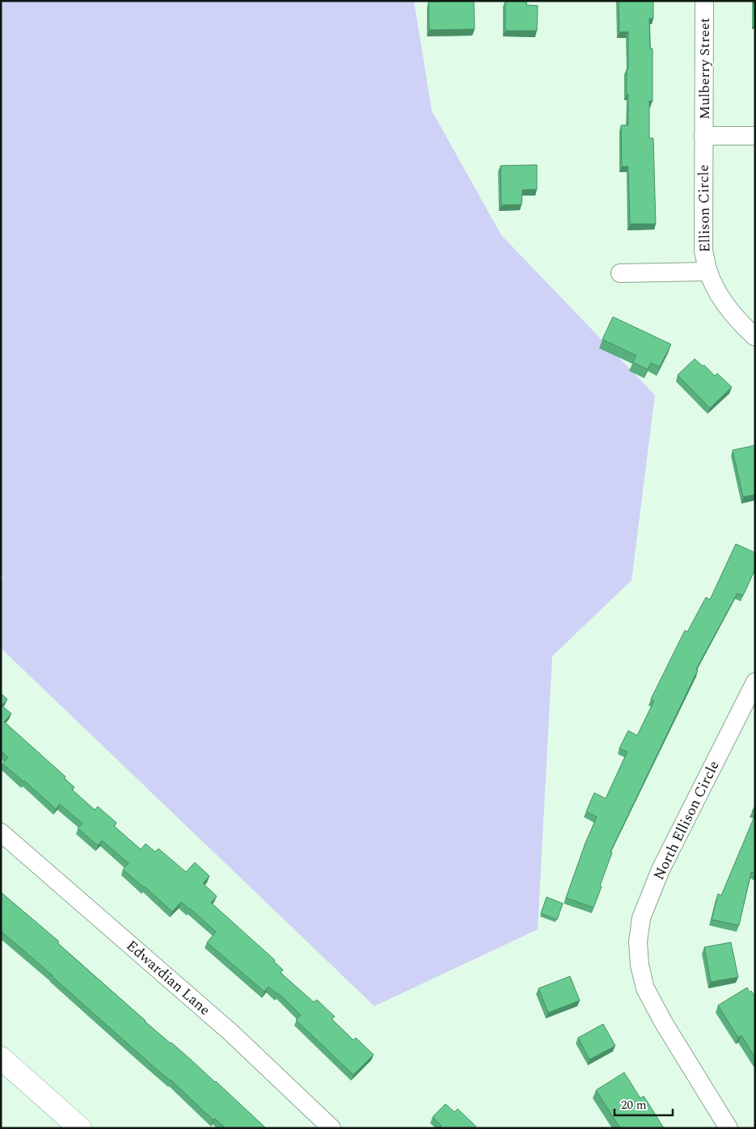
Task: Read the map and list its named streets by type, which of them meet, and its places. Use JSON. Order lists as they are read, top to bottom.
{
  "streets": {
    "street": [
      "Mulberry Street",
      "Ellison Circle",
      "North Ellison Circle",
      "Edwardian Lane"
    ]
  },
  "crossings": [
    ["Mulberry Street", "Ellison Circle"]
  ],
  "scale_bar": "20 m"
}
